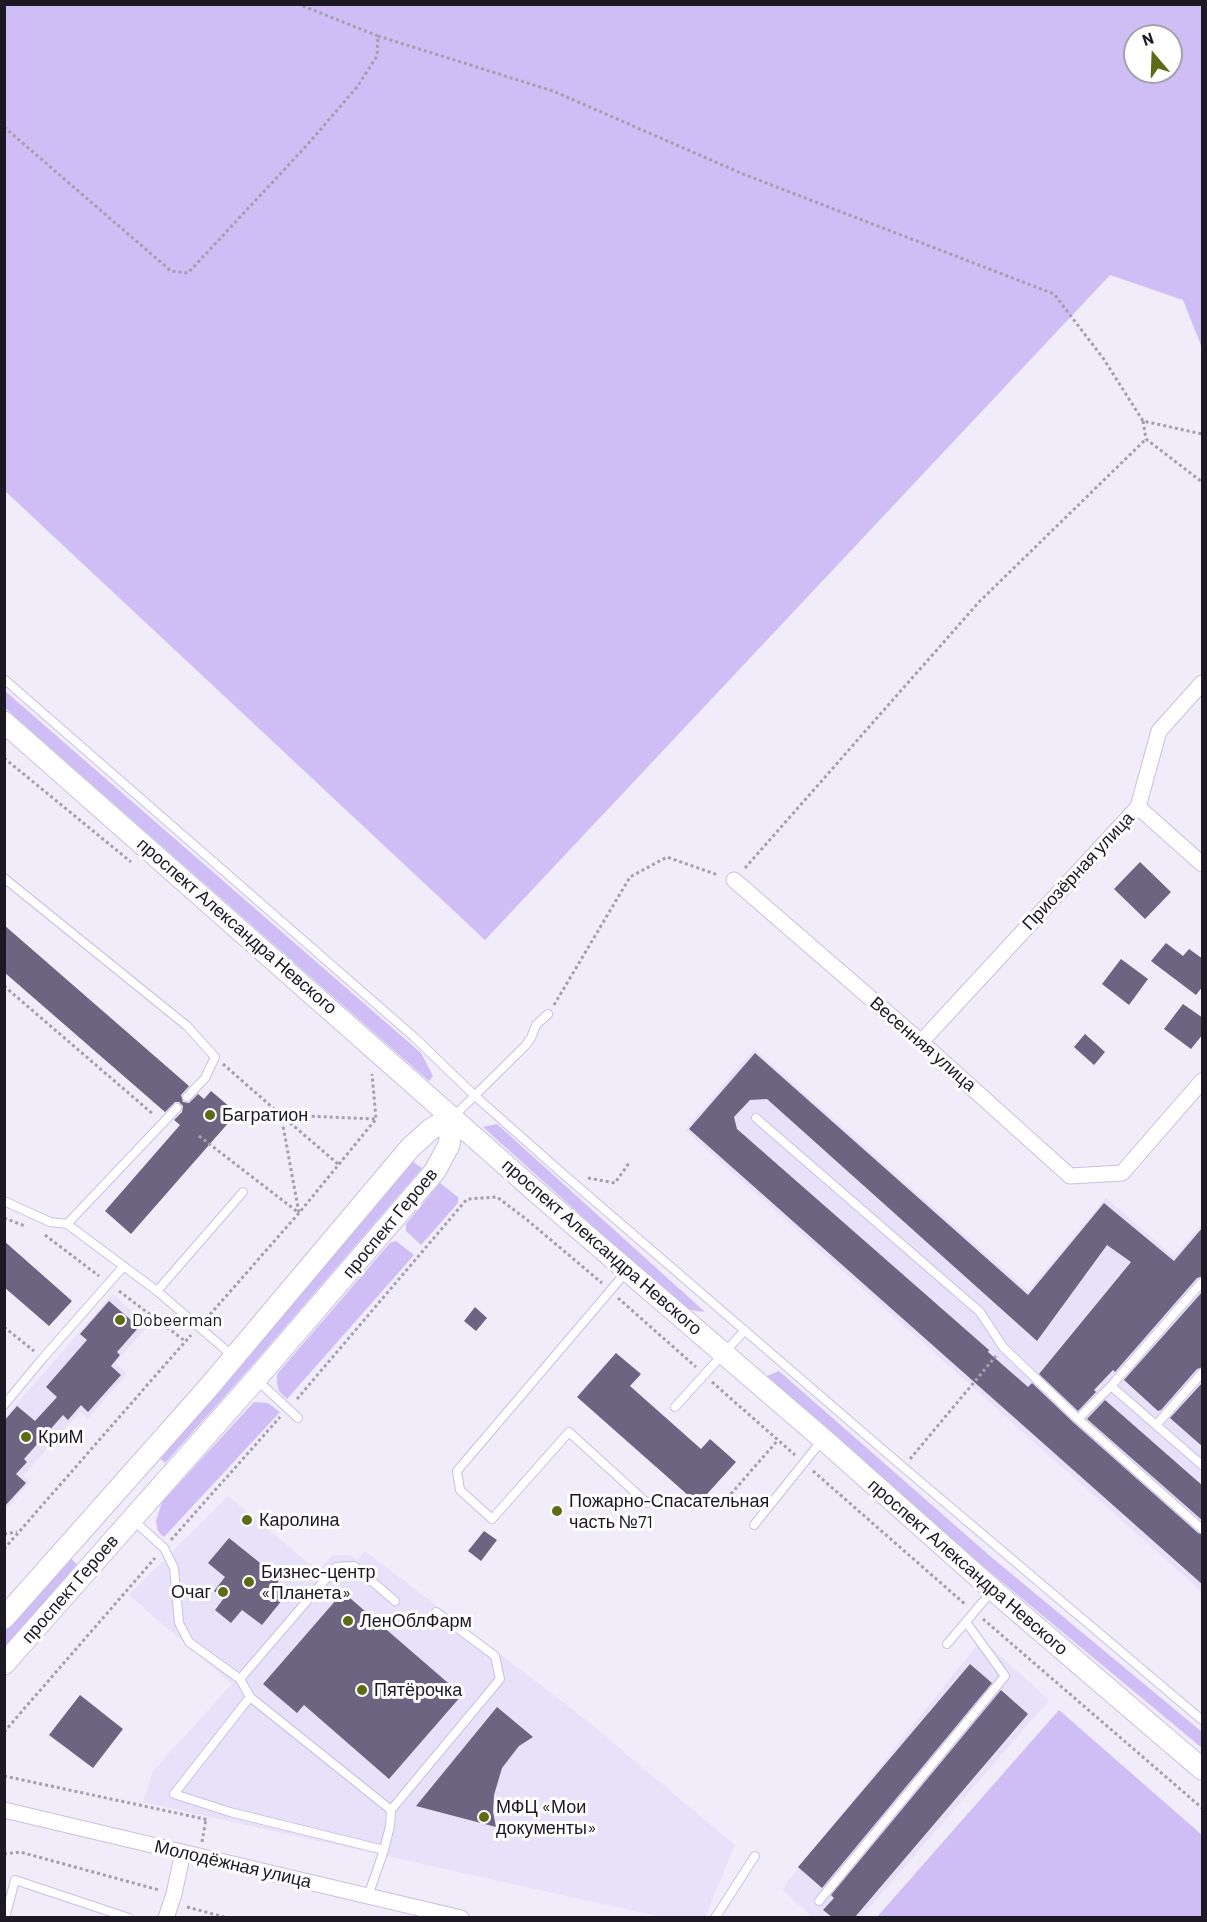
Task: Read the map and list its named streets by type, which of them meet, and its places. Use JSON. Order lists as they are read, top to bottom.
{
  "streets": {
    "main road": ["проспект Александра Невского", "проспект Героев"],
    "street": ["Приозёрная улица", "Весенняя улица", "Молодёжная улица"]
  },
  "crossings": [
    ["Приозёрная улица", "Весенняя улица"],
    ["проспект Александра Невского", "проспект Героев"]
  ],
  "places": [
    "Багратион",
    "Dobeerman",
    "КриМ",
    "Пожарно-Спасательная часть №71",
    "Каролина",
    "Бизнес-центр «Планета»",
    "Очаг",
    "ЛенОблФарм",
    "Пятёрочка",
    "МФЦ «Мои документы»"
  ],
  "north": "top"
}
